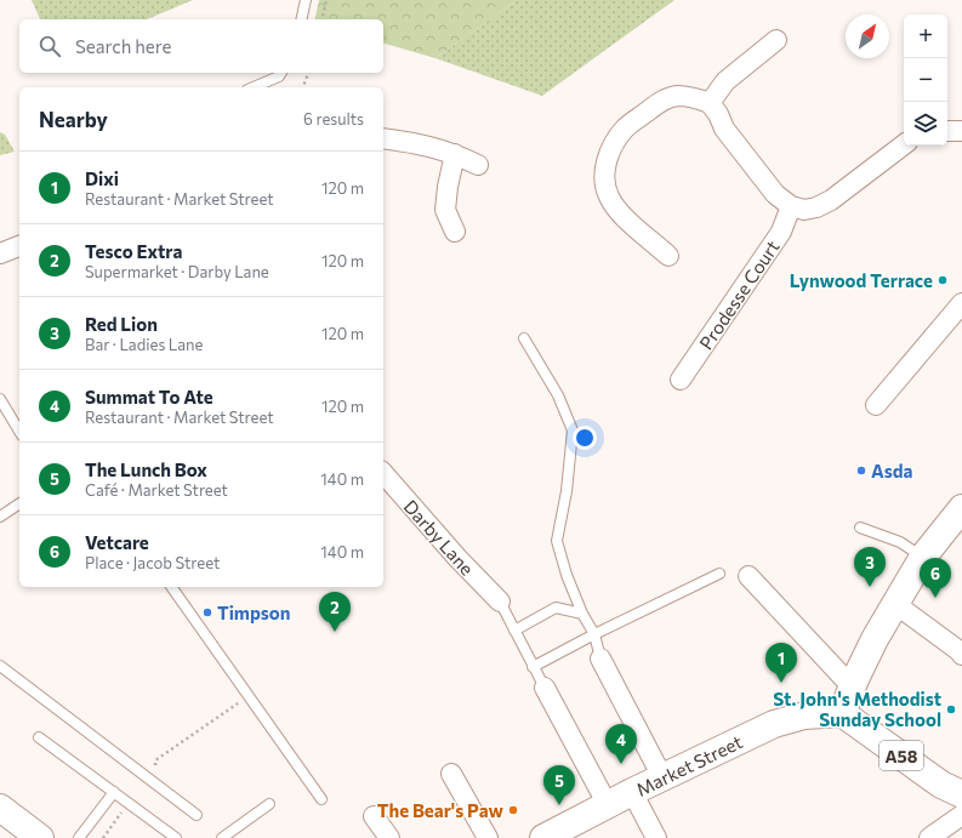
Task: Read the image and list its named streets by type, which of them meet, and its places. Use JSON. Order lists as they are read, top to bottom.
{
  "streets": {
    "main road": ["A58", "Market Street"],
    "street": ["Prodesse Court", "Darby Lane"]
  },
  "crossings": [
    ["A58", "Market Street"]
  ],
  "places": [
    "Lynwood Terrace",
    "Asda",
    "Timpson",
    "St. John's Methodist Sunday School",
    "The Bear's Paw"
  ],
  "north": "top right",
  "page": {
    "map_buttons": ["+", "−"],
    "search": "Search here",
    "heading": ["Nearby", "6 results"],
    "list": [
      {
        "mark": "1",
        "name": "Dixi",
        "note": "Restaurant · Market Street",
        "value": "120 m"
      },
      {
        "mark": "2",
        "name": "Tesco Extra",
        "note": "Supermarket · Darby Lane",
        "value": "120 m"
      },
      {
        "mark": "3",
        "name": "Red Lion",
        "note": "Bar · Ladies Lane",
        "value": "120 m"
      },
      {
        "mark": "4",
        "name": "Summat To Ate",
        "note": "Restaurant · Market Street",
        "value": "120 m"
      },
      {
        "mark": "5",
        "name": "The Lunch Box",
        "note": "Café · Market Street",
        "value": "140 m"
      },
      {
        "mark": "6",
        "name": "Vetcare",
        "note": "Place · Jacob Street",
        "value": "140 m"
      }
    ],
    "pins": [
      "3",
      "6",
      "2",
      "1",
      "4",
      "5"
    ]
  }
}
